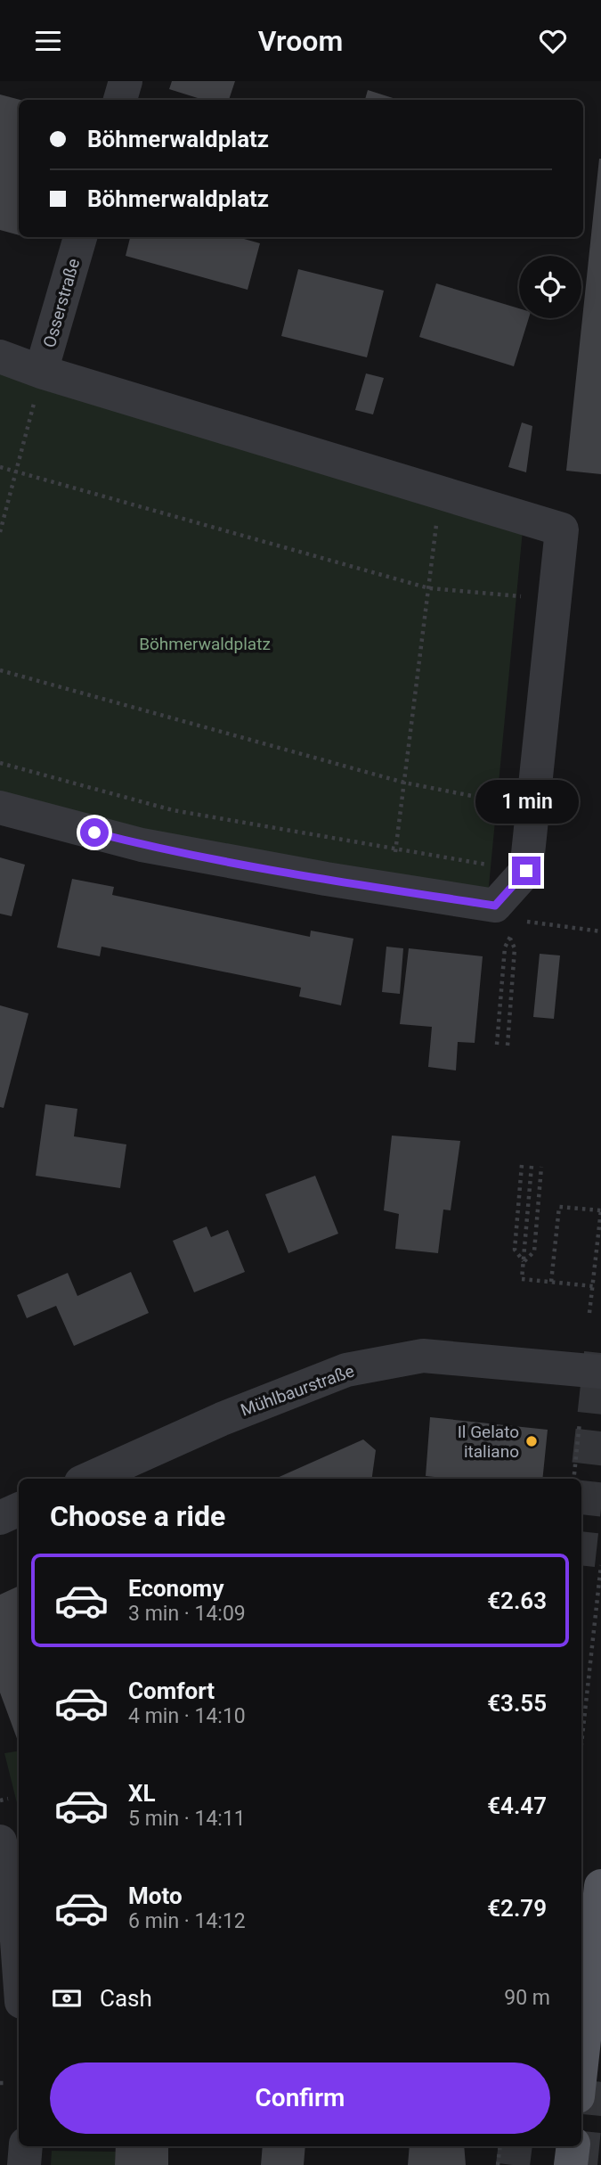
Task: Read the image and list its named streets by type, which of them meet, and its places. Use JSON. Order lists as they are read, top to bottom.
{
  "streets": {
    "street": ["Osserstraße", "Mühlbaurstraße"]
  },
  "parks": ["Böhmerwaldplatz"],
  "places": ["Il Gelato italiano"],
  "page": {
    "header": "Vroom",
    "banner": ["Böhmerwaldplatz", "Böhmerwaldplatz"],
    "bubble": "1 min",
    "heading": "Choose a ride",
    "list": [
      {
        "name": "Economy",
        "note": "3 min · 14:09",
        "value": "€2.63"
      },
      {
        "name": "Comfort",
        "note": "4 min · 14:10",
        "value": "€3.55"
      },
      {
        "name": "XL",
        "note": "5 min · 14:11",
        "value": "€4.47"
      },
      {
        "name": "Moto",
        "note": "6 min · 14:12",
        "value": "€2.79"
      }
    ],
    "pay": ["Cash", "90 m"],
    "buttons": "Confirm"
  }
}
